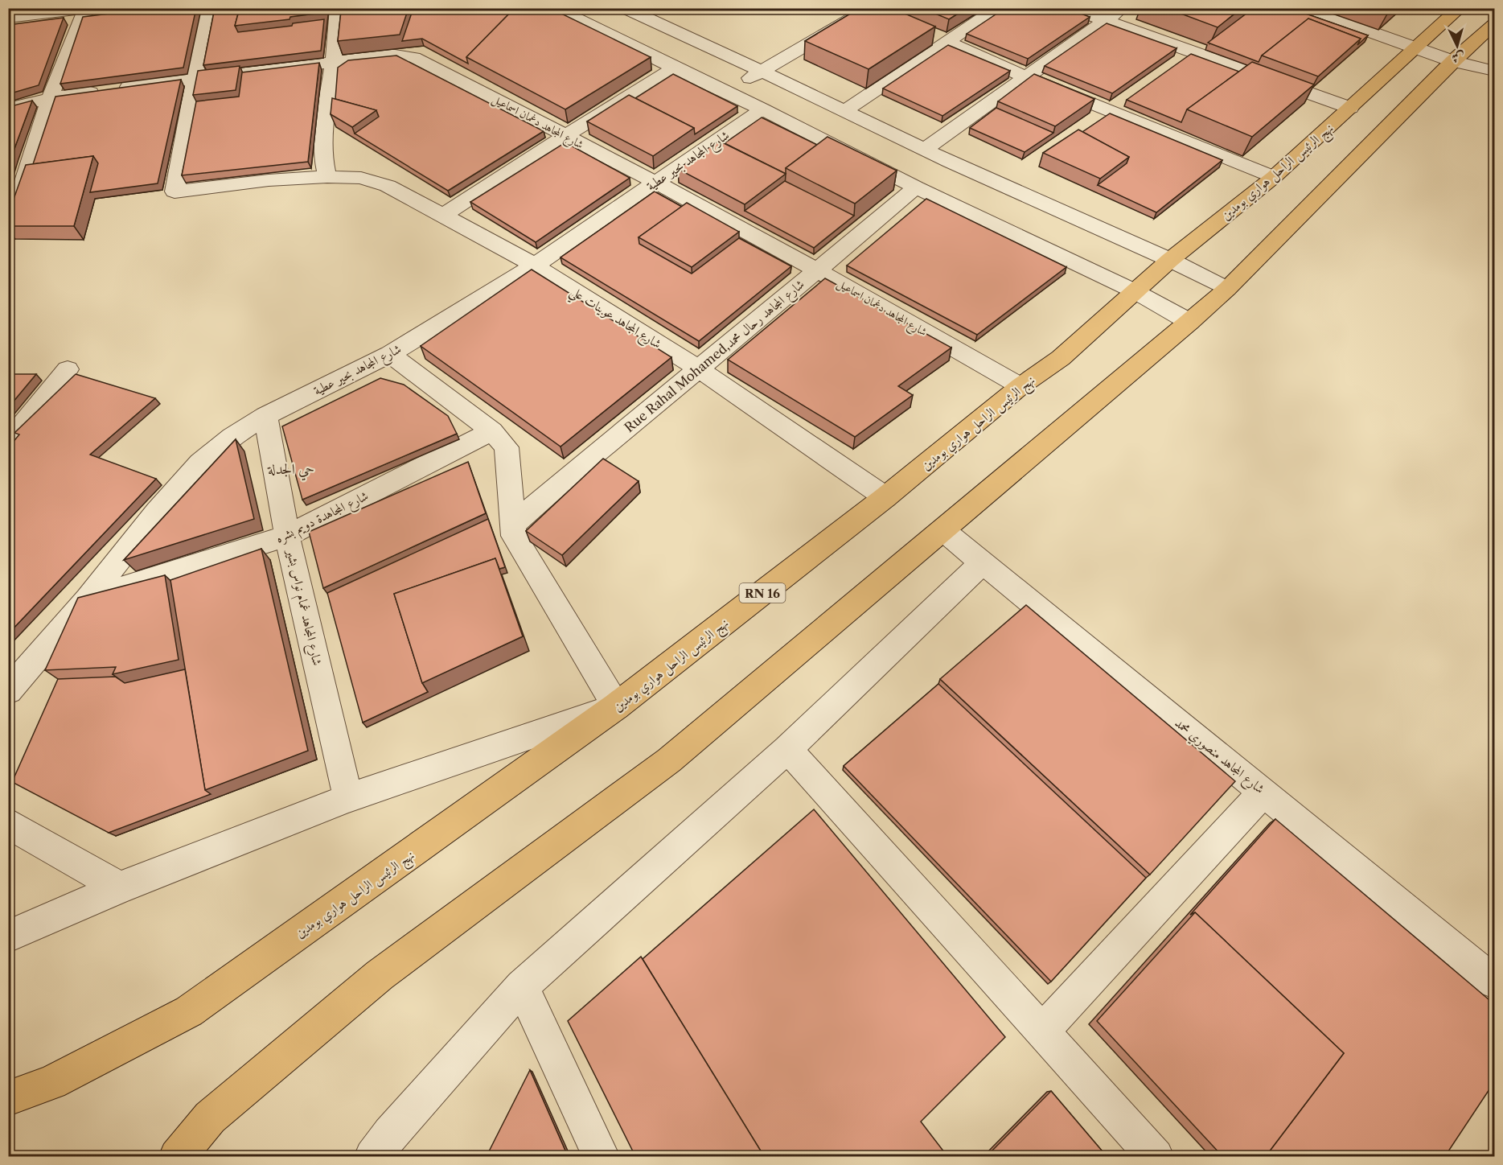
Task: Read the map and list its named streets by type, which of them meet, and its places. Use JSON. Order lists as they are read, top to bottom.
{
  "streets": {
    "main road": ["نهج الرئيس الراحل هواري بومدين", "RN 16"],
    "street": [
      "شارع المجاهد دغمان اسماعيل",
      "شارع المجاهد بحير عطية",
      "شارع المجاهد عوينات علي",
      "Rue Rahal Mohamed,شارع المجاهد رحال محمد",
      "شارع المجاهدة دويم بشره",
      "شارع المجاهد غمام نواس بشير",
      "شارع المجاهد منصوري محمد"
    ]
  },
  "crossings": [
    ["شارع المجاهد دغمان اسماعيل", "شارع المجاهد بحير عطية"],
    ["شارع المجاهد دغمان اسماعيل", "نهج الرئيس الراحل هواري بومدين"],
    ["شارع المجاهد دغمان اسماعيل", "شارع المجاهد عوينات علي"],
    ["شارع المجاهد دغمان اسماعيل", "Rue Rahal Mohamed,شارع المجاهد رحال محمد"],
    ["شارع المجاهد بحير عطية", "شارع المجاهد عوينات علي"],
    ["شارع المجاهد بحير عطية", "شارع المجاهدة دويم بشره"],
    ["شارع المجاهد بحير عطية", "شارع المجاهد غمام نواس بشير"],
    ["نهج الرئيس الراحل هواري بومدين", "شارع المجاهد عوينات علي"],
    ["شارع المجاهد عوينات علي", "Rue Rahal Mohamed,شارع المجاهد رحال محمد"],
    ["شارع المجاهدة دويم بشره", "شارع المجاهد غمام نواس بشير"]
  ],
  "districts": ["حي الجدلة"],
  "north": "bottom"
}
